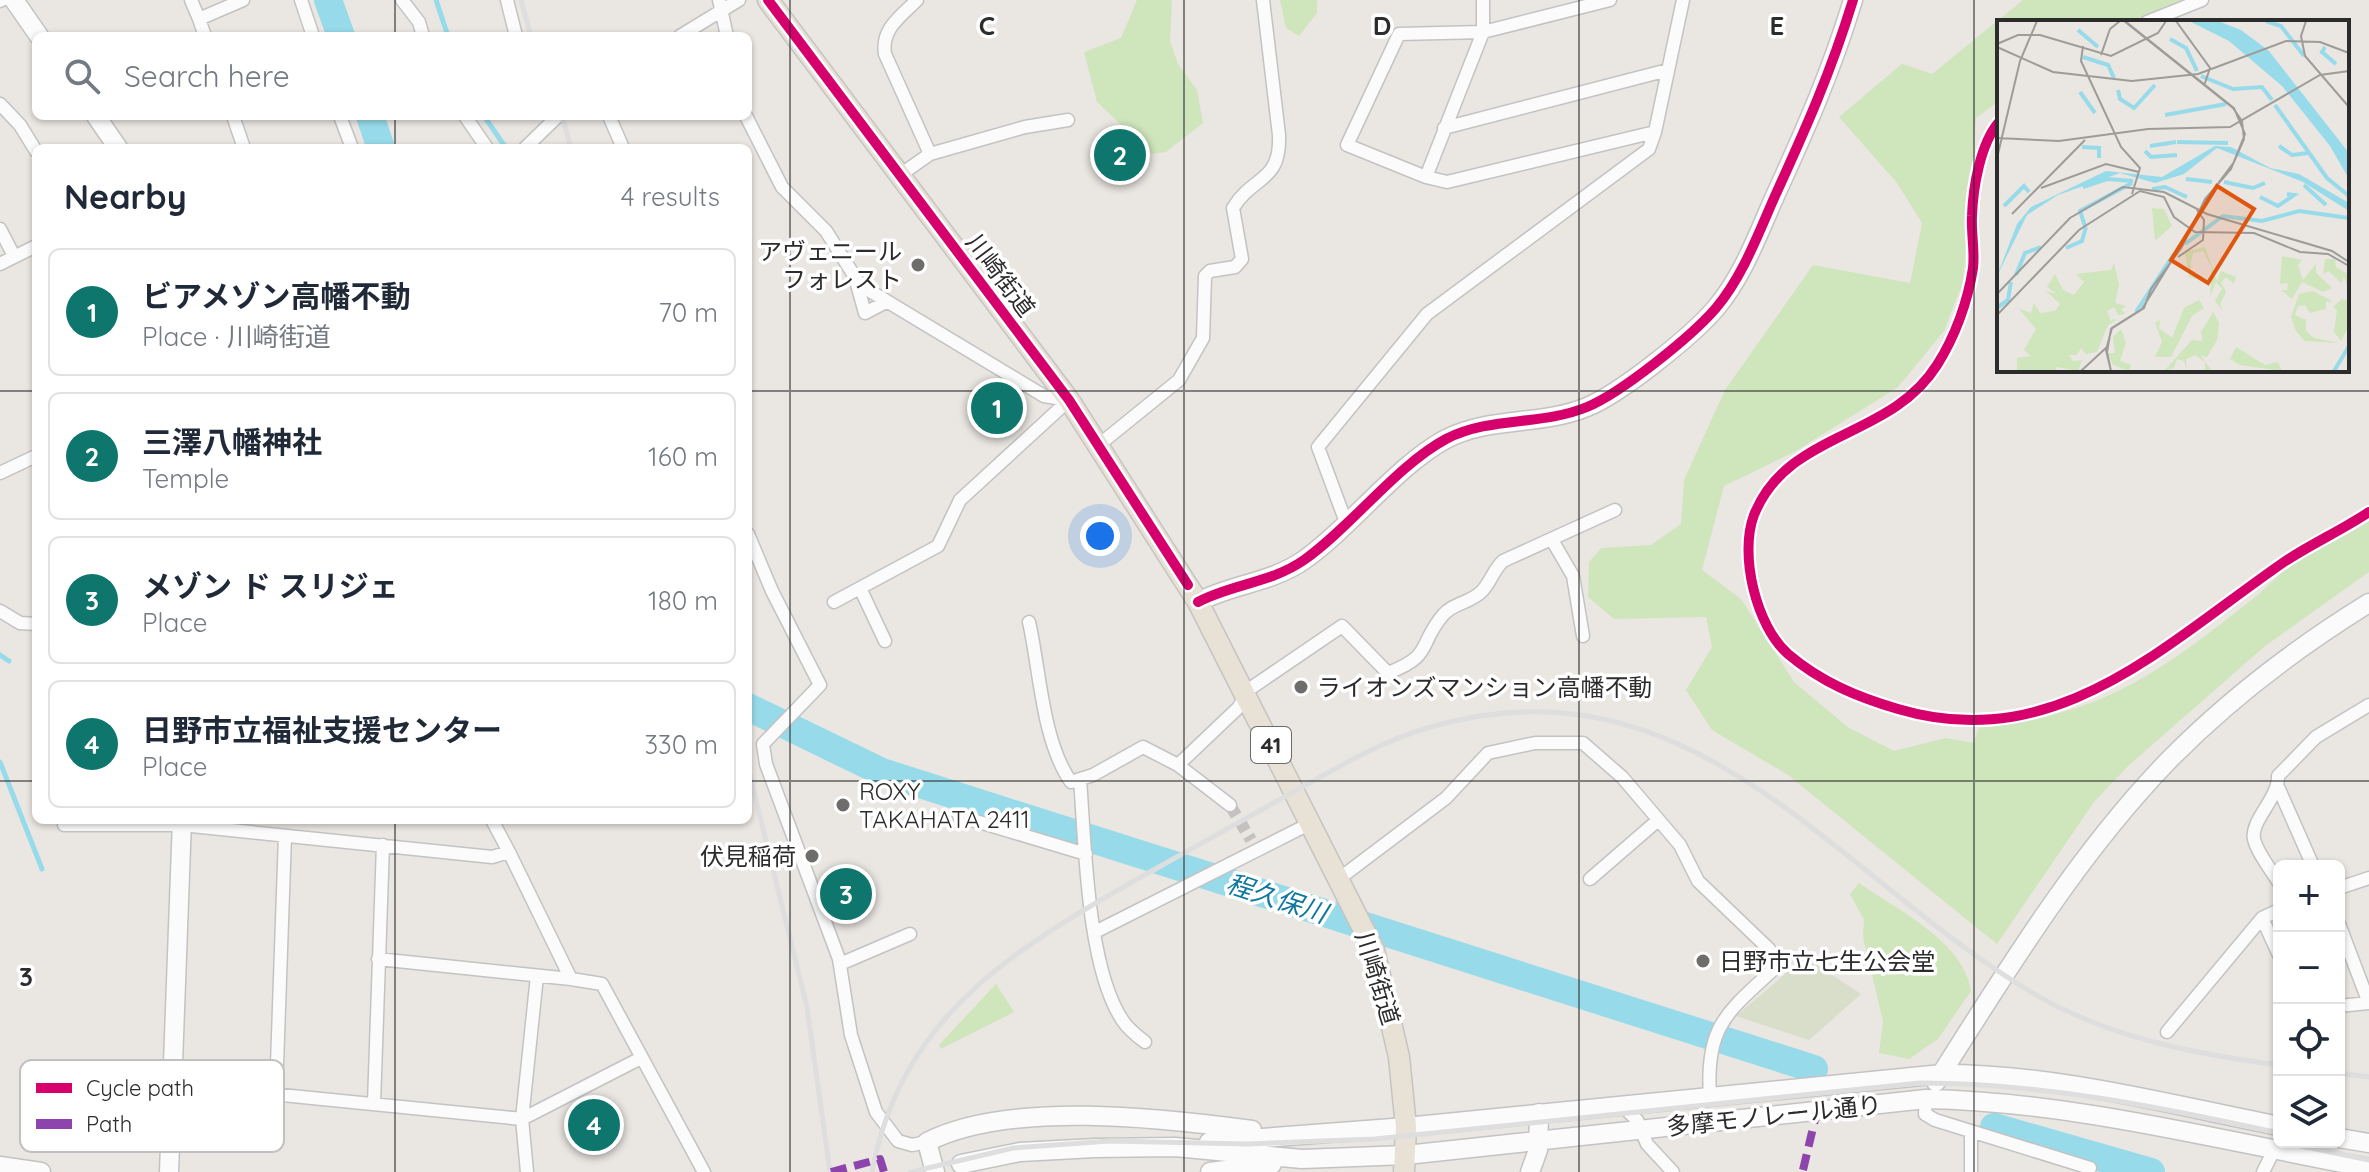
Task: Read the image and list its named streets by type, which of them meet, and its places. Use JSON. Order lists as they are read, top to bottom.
{
  "streets": {
    "main road": ["川崎街道", "41", "多摩モノレール通り"]
  },
  "crossings": [
    ["川崎街道", "多摩モノレール通り"]
  ],
  "water": ["程久保川"],
  "places": [
    "アヴェニール フォレスト",
    "ライオンズマンション高幡不動",
    "ROXY TAKAHATA 2411",
    "伏見稲荷",
    "日野市立七生公会堂"
  ],
  "legend": ["Cycle path", "Path"],
  "page": {
    "search": "Search here",
    "pins": [
      "2",
      "1",
      "3",
      "4"
    ],
    "heading": ["Nearby", "4 results"],
    "list": [
      {
        "mark": "1",
        "name": "ビアメゾン高幡不動",
        "note": "Place · 川崎街道",
        "value": "70 m"
      },
      {
        "mark": "2",
        "name": "三澤八幡神社",
        "note": "Temple",
        "value": "160 m"
      },
      {
        "mark": "3",
        "name": "メゾン ド スリジェ",
        "note": "Place",
        "value": "180 m"
      },
      {
        "mark": "4",
        "name": "日野市立福祉支援センター",
        "note": "Place",
        "value": "330 m"
      }
    ],
    "map_buttons": ["+", "−"]
  },
  "grid": {
    "columns": ["C", "D", "E"],
    "rows": ["3"]
  }
}
